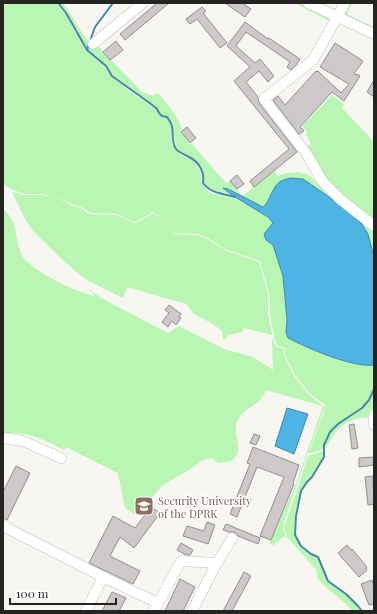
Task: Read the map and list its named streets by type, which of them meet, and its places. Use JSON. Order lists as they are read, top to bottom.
{
  "places": {
    "school or university": ["Security University of the DPRK"]
  },
  "scale_bar": "100 m"
}
